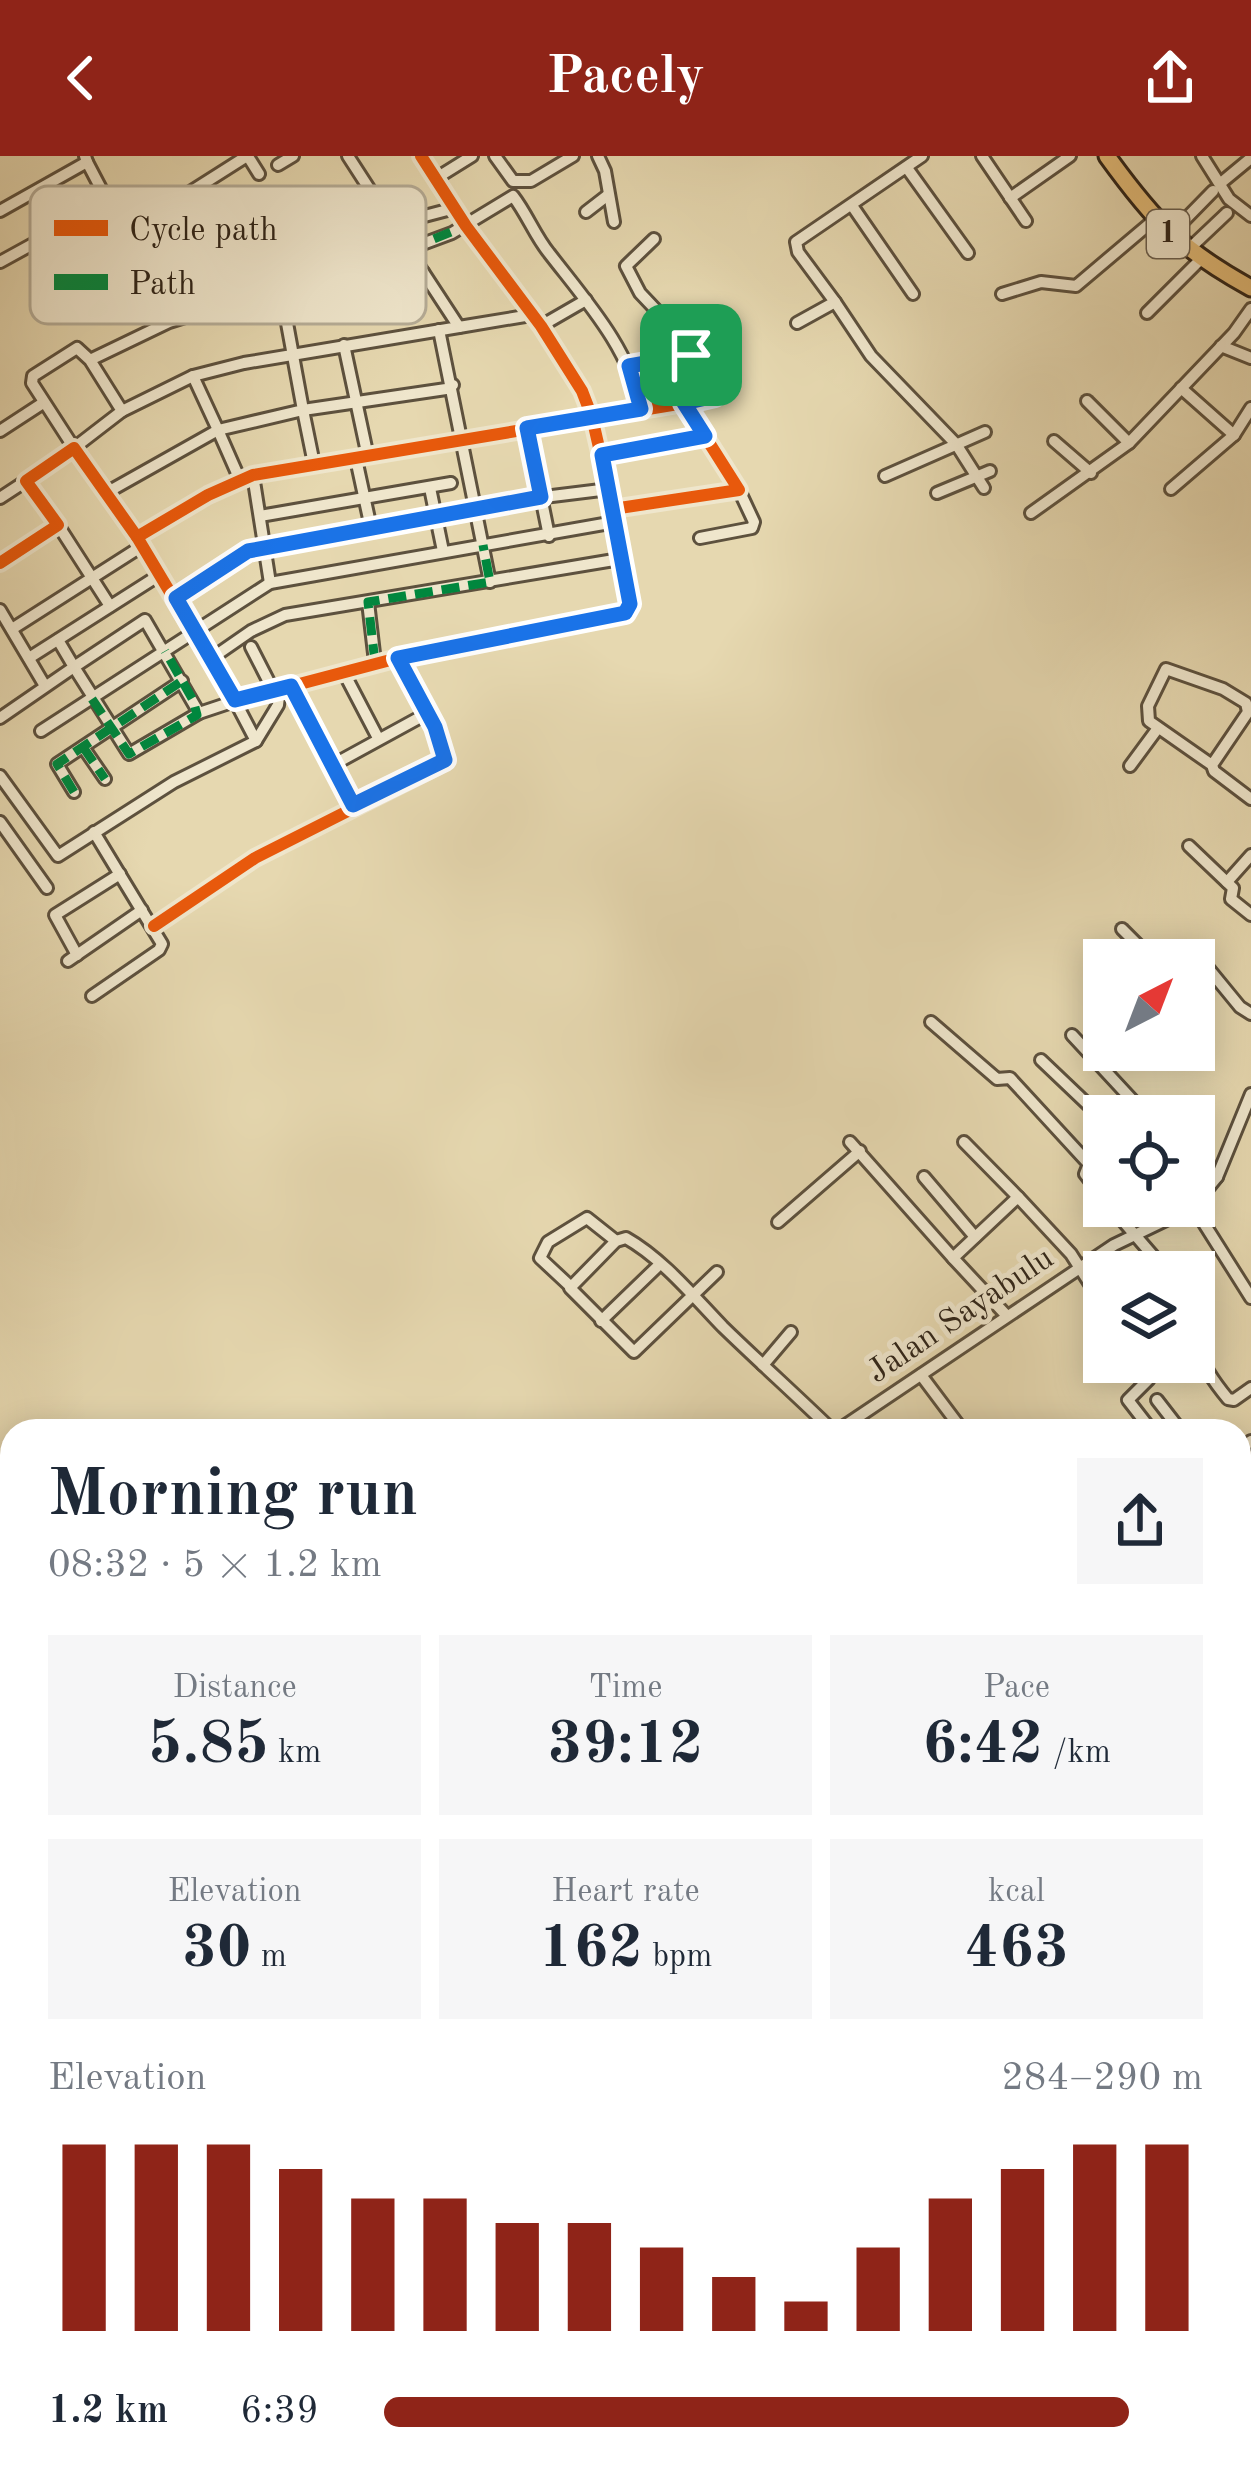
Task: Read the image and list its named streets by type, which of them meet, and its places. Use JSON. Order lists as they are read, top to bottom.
{
  "streets": {
    "highway": ["1"],
    "street": ["Jalan Sayabulu"]
  },
  "legend": ["Cycle path", "Path"],
  "north": "top right",
  "page": {
    "header": "Pacely",
    "heading": ["Morning run", "08:32 · 5 × 1.2 km"],
    "stats": [
      ["Distance", "5.85 km"],
      ["Time", "39:12"],
      ["Pace", "6:42 /km"],
      ["Elevation", "30 m"],
      ["Heart rate", "162 bpm"],
      ["kcal", "463"]
    ],
    "chart": ["Elevation", "284–290 m"],
    "list": [
      {
        "name": "1.2 km",
        "note": "6:39"
      }
    ]
  }
}
